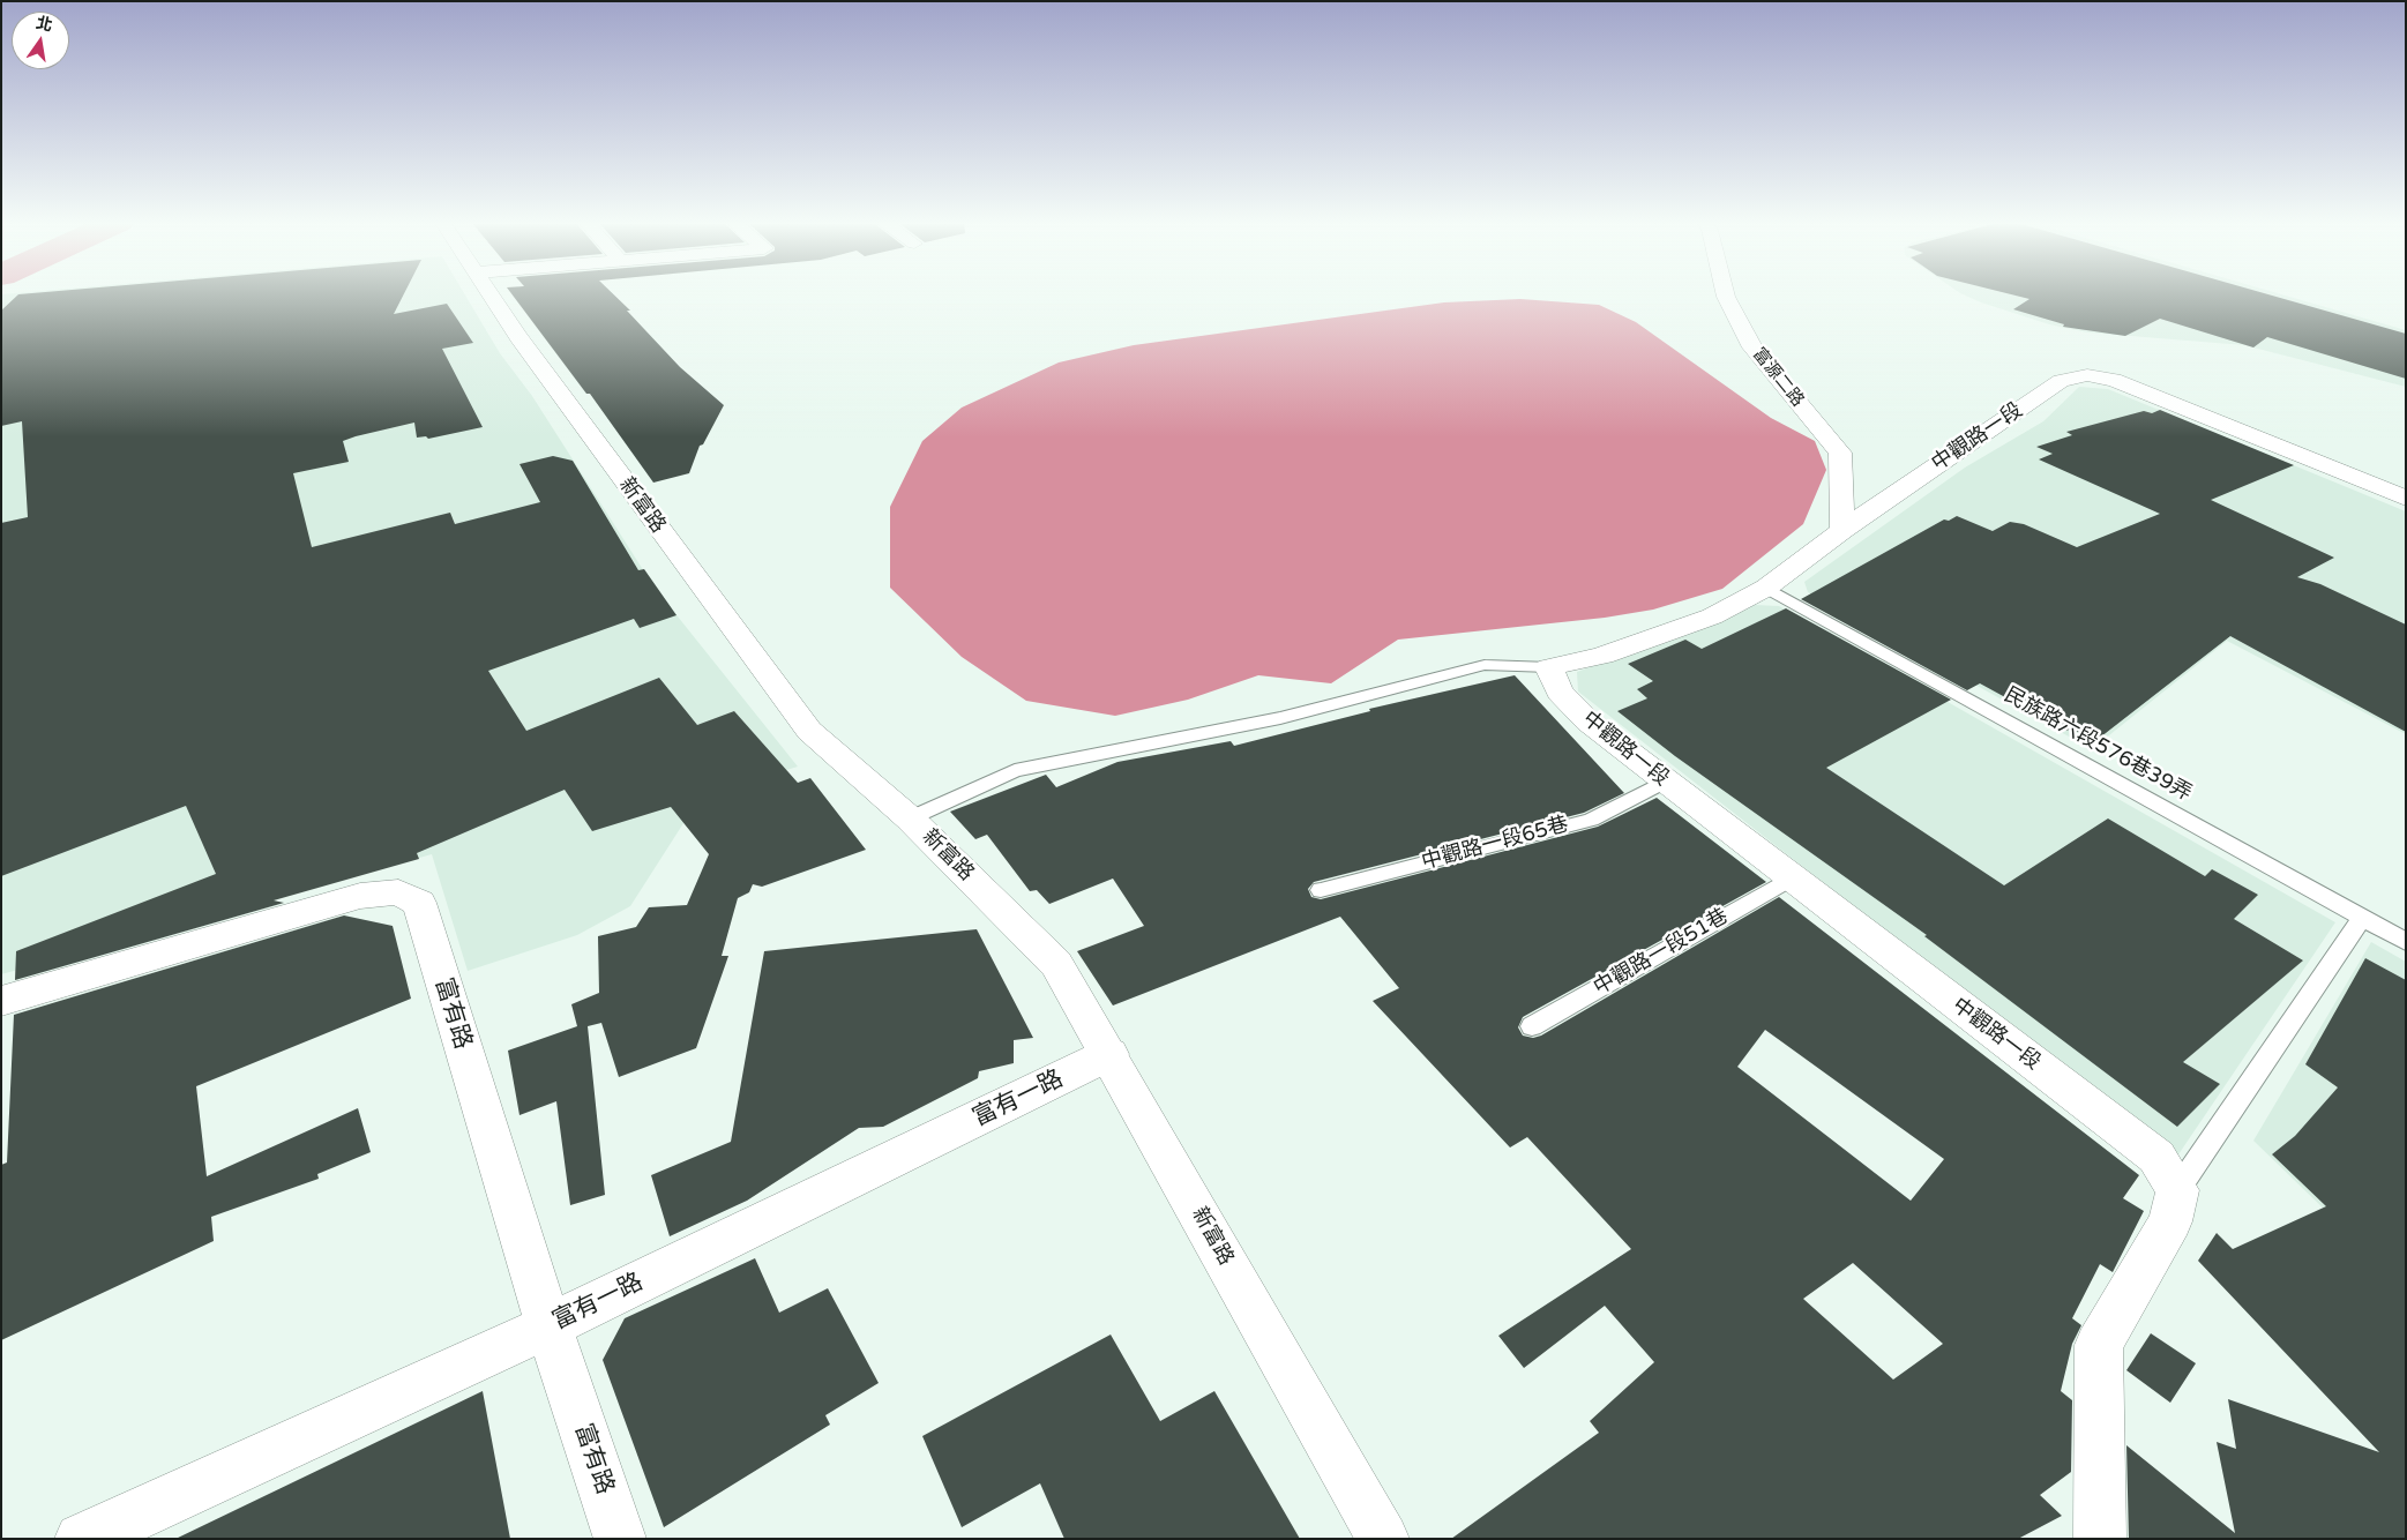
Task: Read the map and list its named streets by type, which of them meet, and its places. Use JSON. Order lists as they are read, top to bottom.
{
  "streets": {
    "street": [
      "富源二路",
      "中觀路一段",
      "新富路",
      "富有路",
      "富有一路"
    ],
    "lane": ["民族路六段576巷39弄", "中觀路一段65巷", "中觀路一段51巷"]
  },
  "crossings": [
    ["富源二路", "中觀路一段"],
    ["中觀路一段", "民族路六段576巷39弄"],
    ["中觀路一段", "中觀路一段65巷"],
    ["中觀路一段", "中觀路一段51巷"],
    ["新富路", "富有一路"],
    ["富有路", "富有一路"]
  ],
  "north": "top"
}
